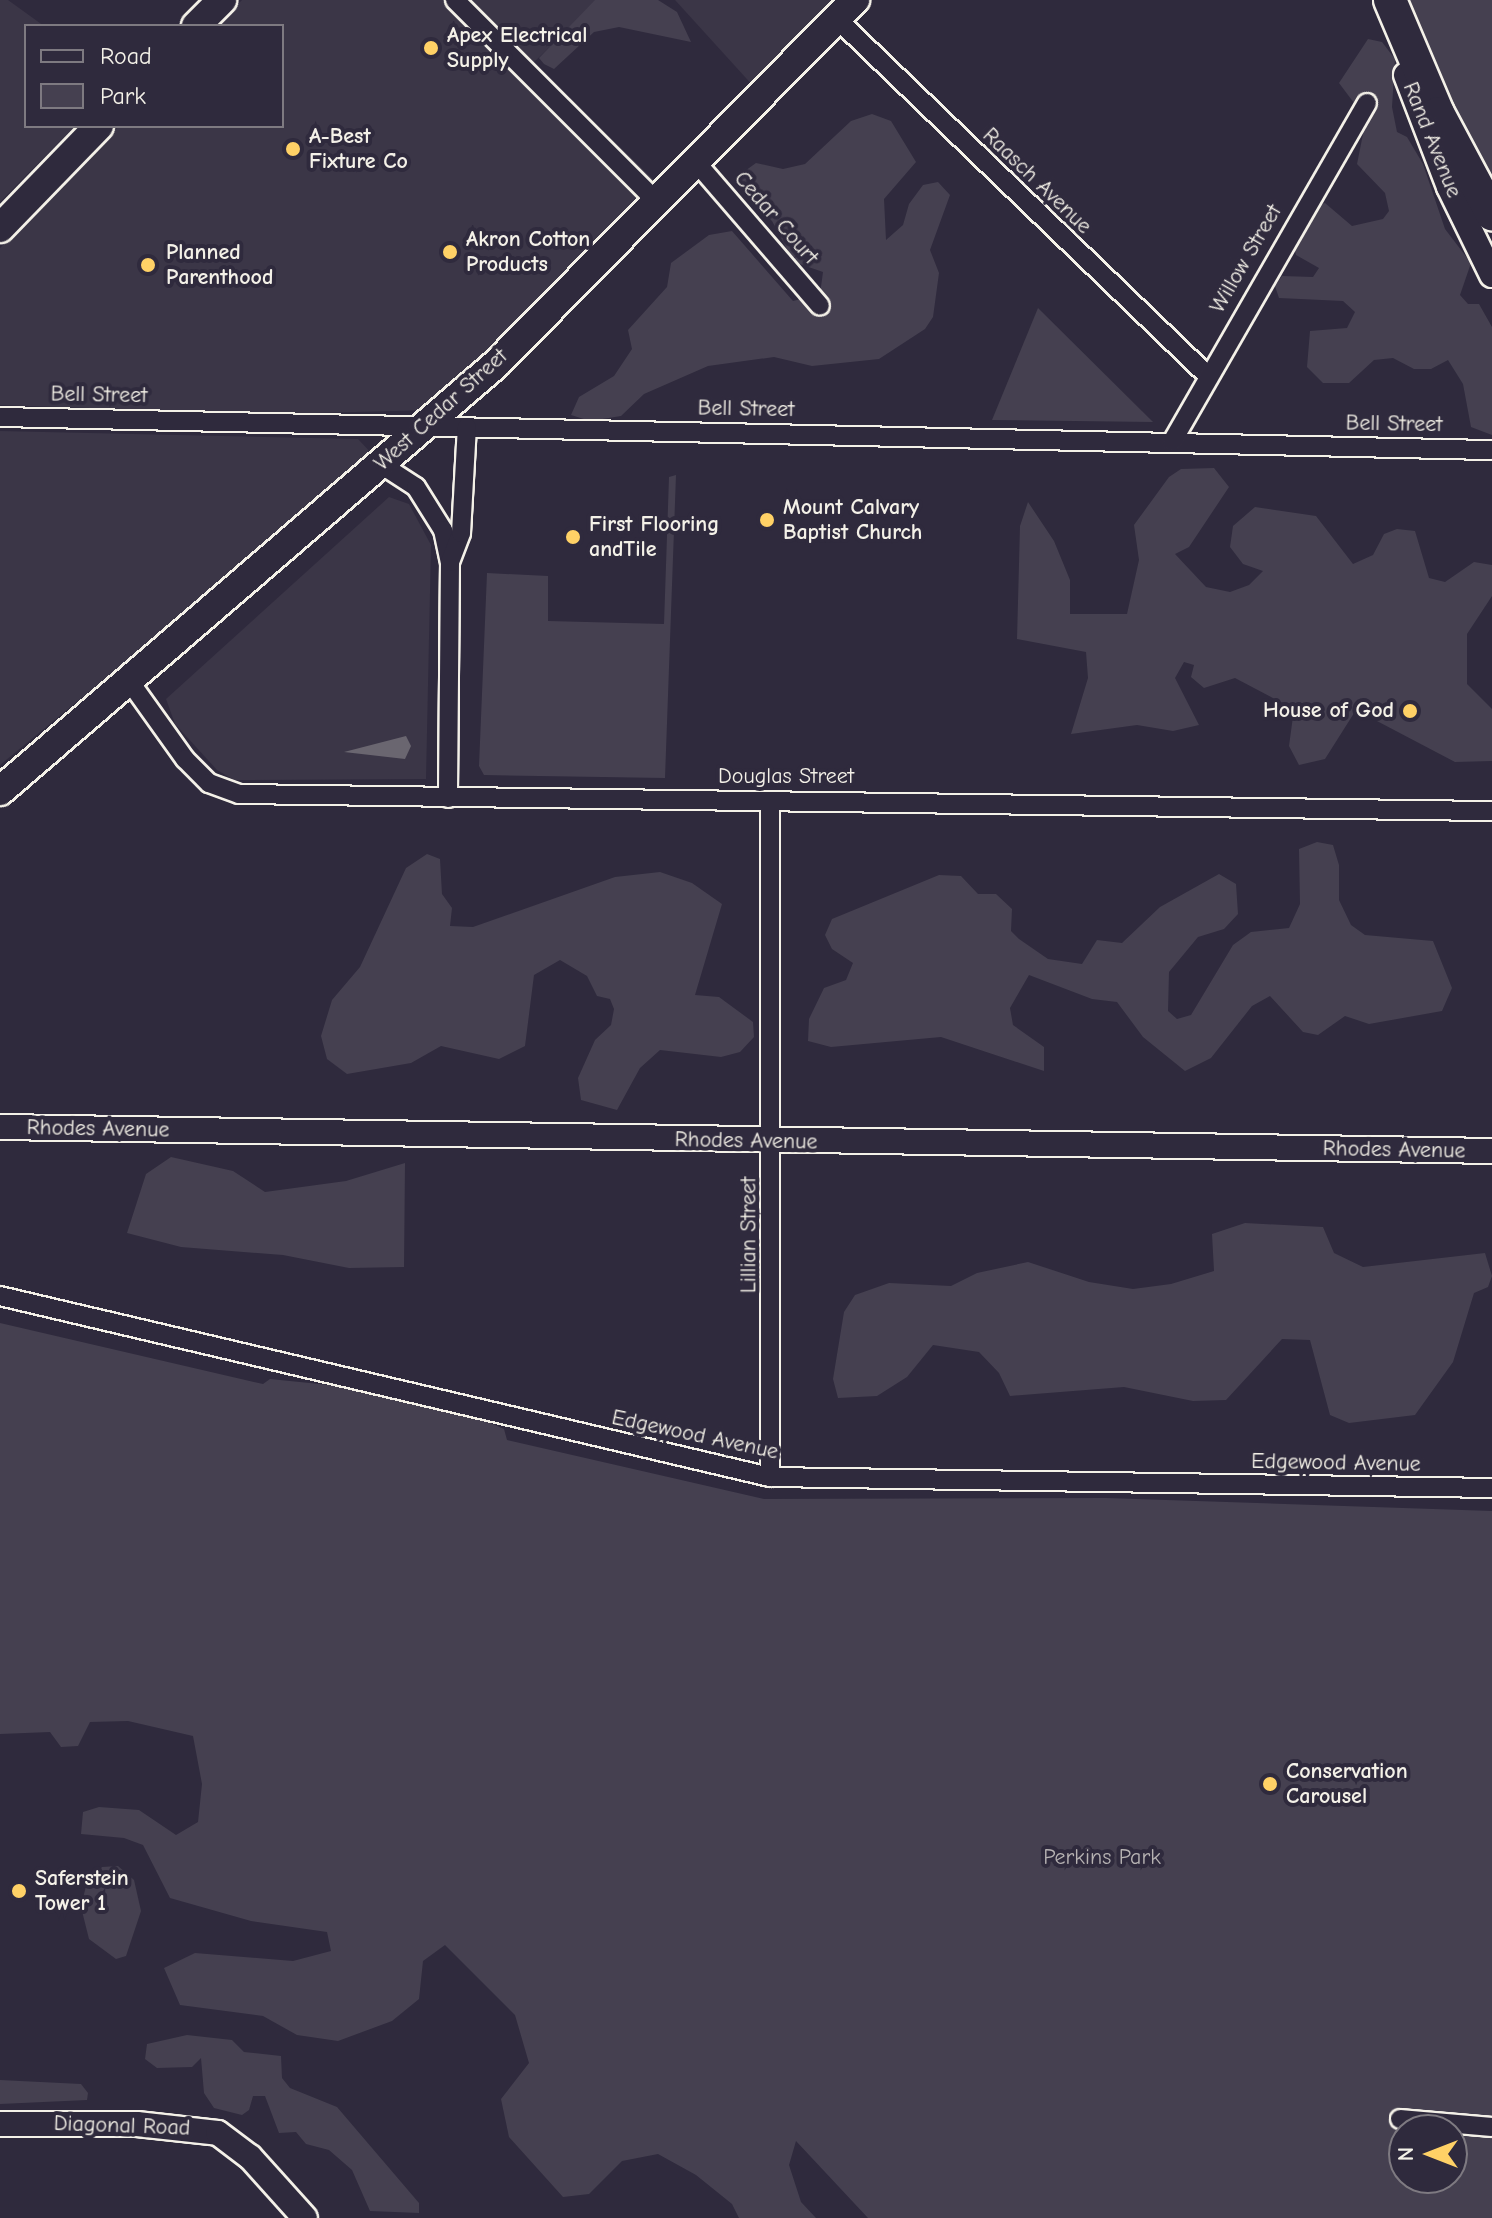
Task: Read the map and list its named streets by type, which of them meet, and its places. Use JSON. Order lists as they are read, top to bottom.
{
  "streets": {
    "main road": ["West Cedar Street"],
    "street": [
      "Rand Avenue",
      "Raasch Avenue",
      "Cedar Court",
      "Willow Street",
      "Bell Street",
      "Douglas Street",
      "Rhodes Avenue",
      "Lillian Street",
      "Edgewood Avenue",
      "Diagonal Road"
    ]
  },
  "crossings": [
    ["Raasch Avenue", "Willow Street"],
    ["Raasch Avenue", "West Cedar Street"],
    ["Cedar Court", "West Cedar Street"],
    ["Willow Street", "Bell Street"],
    ["Bell Street", "West Cedar Street"],
    ["West Cedar Street", "Douglas Street"],
    ["Douglas Street", "Lillian Street"],
    ["Rhodes Avenue", "Lillian Street"],
    ["Lillian Street", "Edgewood Avenue"]
  ],
  "parks": ["Perkins Park"],
  "places": [
    "Apex Electrical Supply",
    "A-Best Fixture Co",
    "Akron Cotton Products",
    "Planned Parenthood",
    "Mount Calvary Baptist Church",
    "First Flooring andTile",
    "House of God",
    "Conservation Carousel",
    "Saferstein Tower 1"
  ],
  "legend": ["Road", "Park"],
  "north": "left"
}
